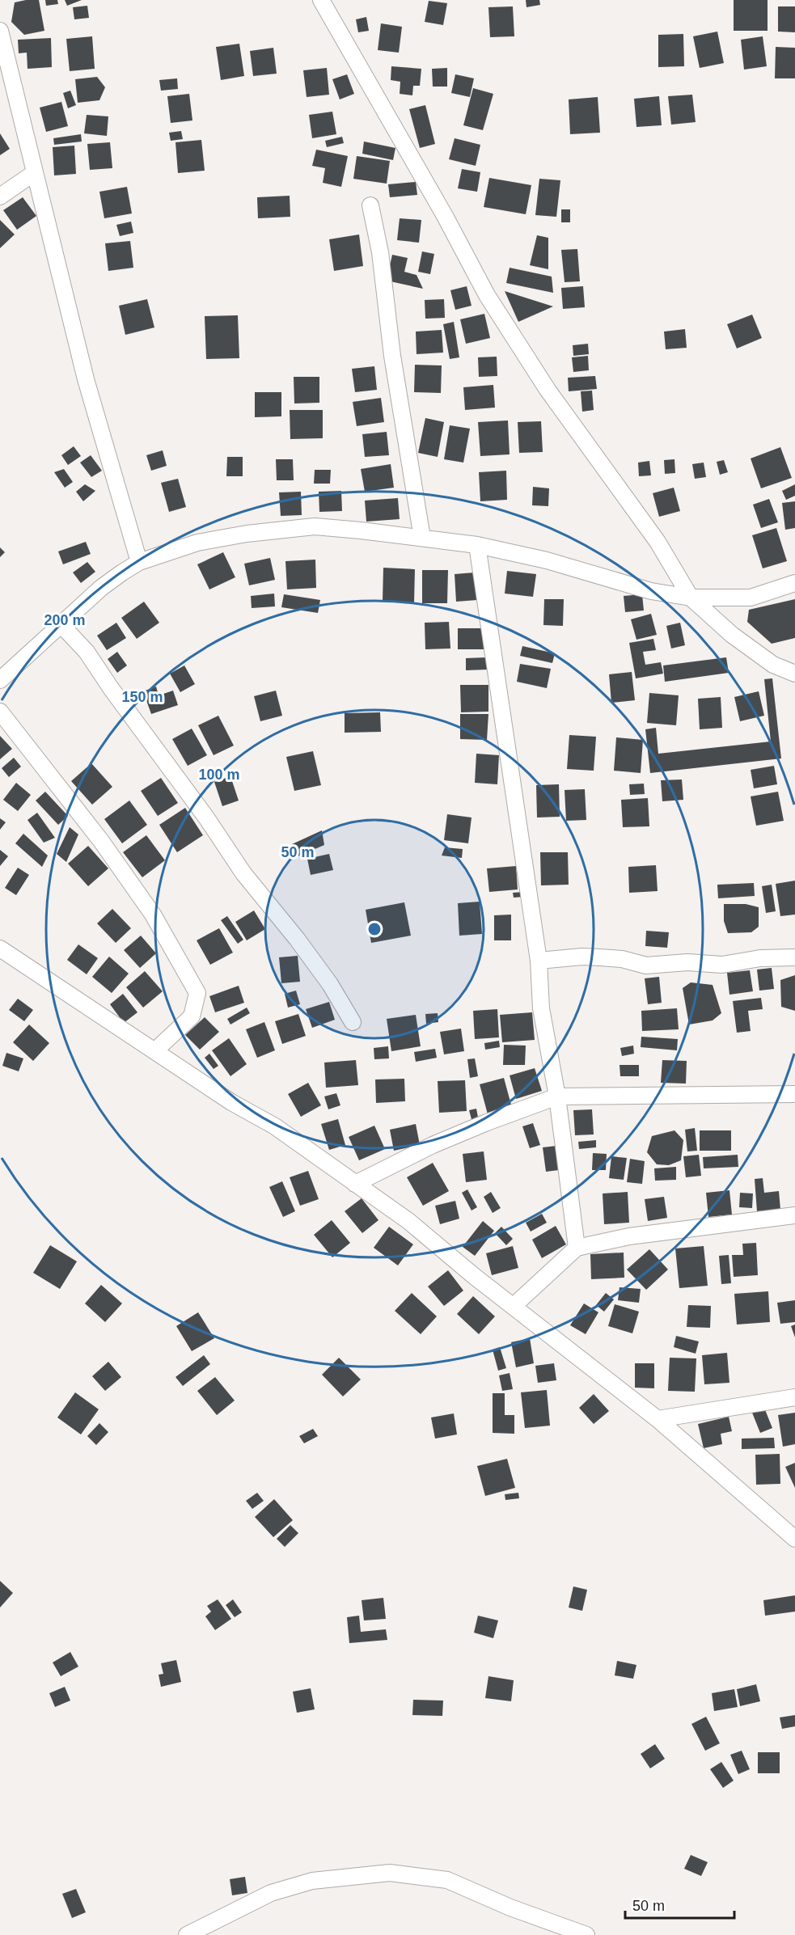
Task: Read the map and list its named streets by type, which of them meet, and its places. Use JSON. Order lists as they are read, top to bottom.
{
  "scale_bar": "50 m",
  "rings": [
    "200 m",
    "150 m",
    "100 m",
    "50 m"
  ]
}
